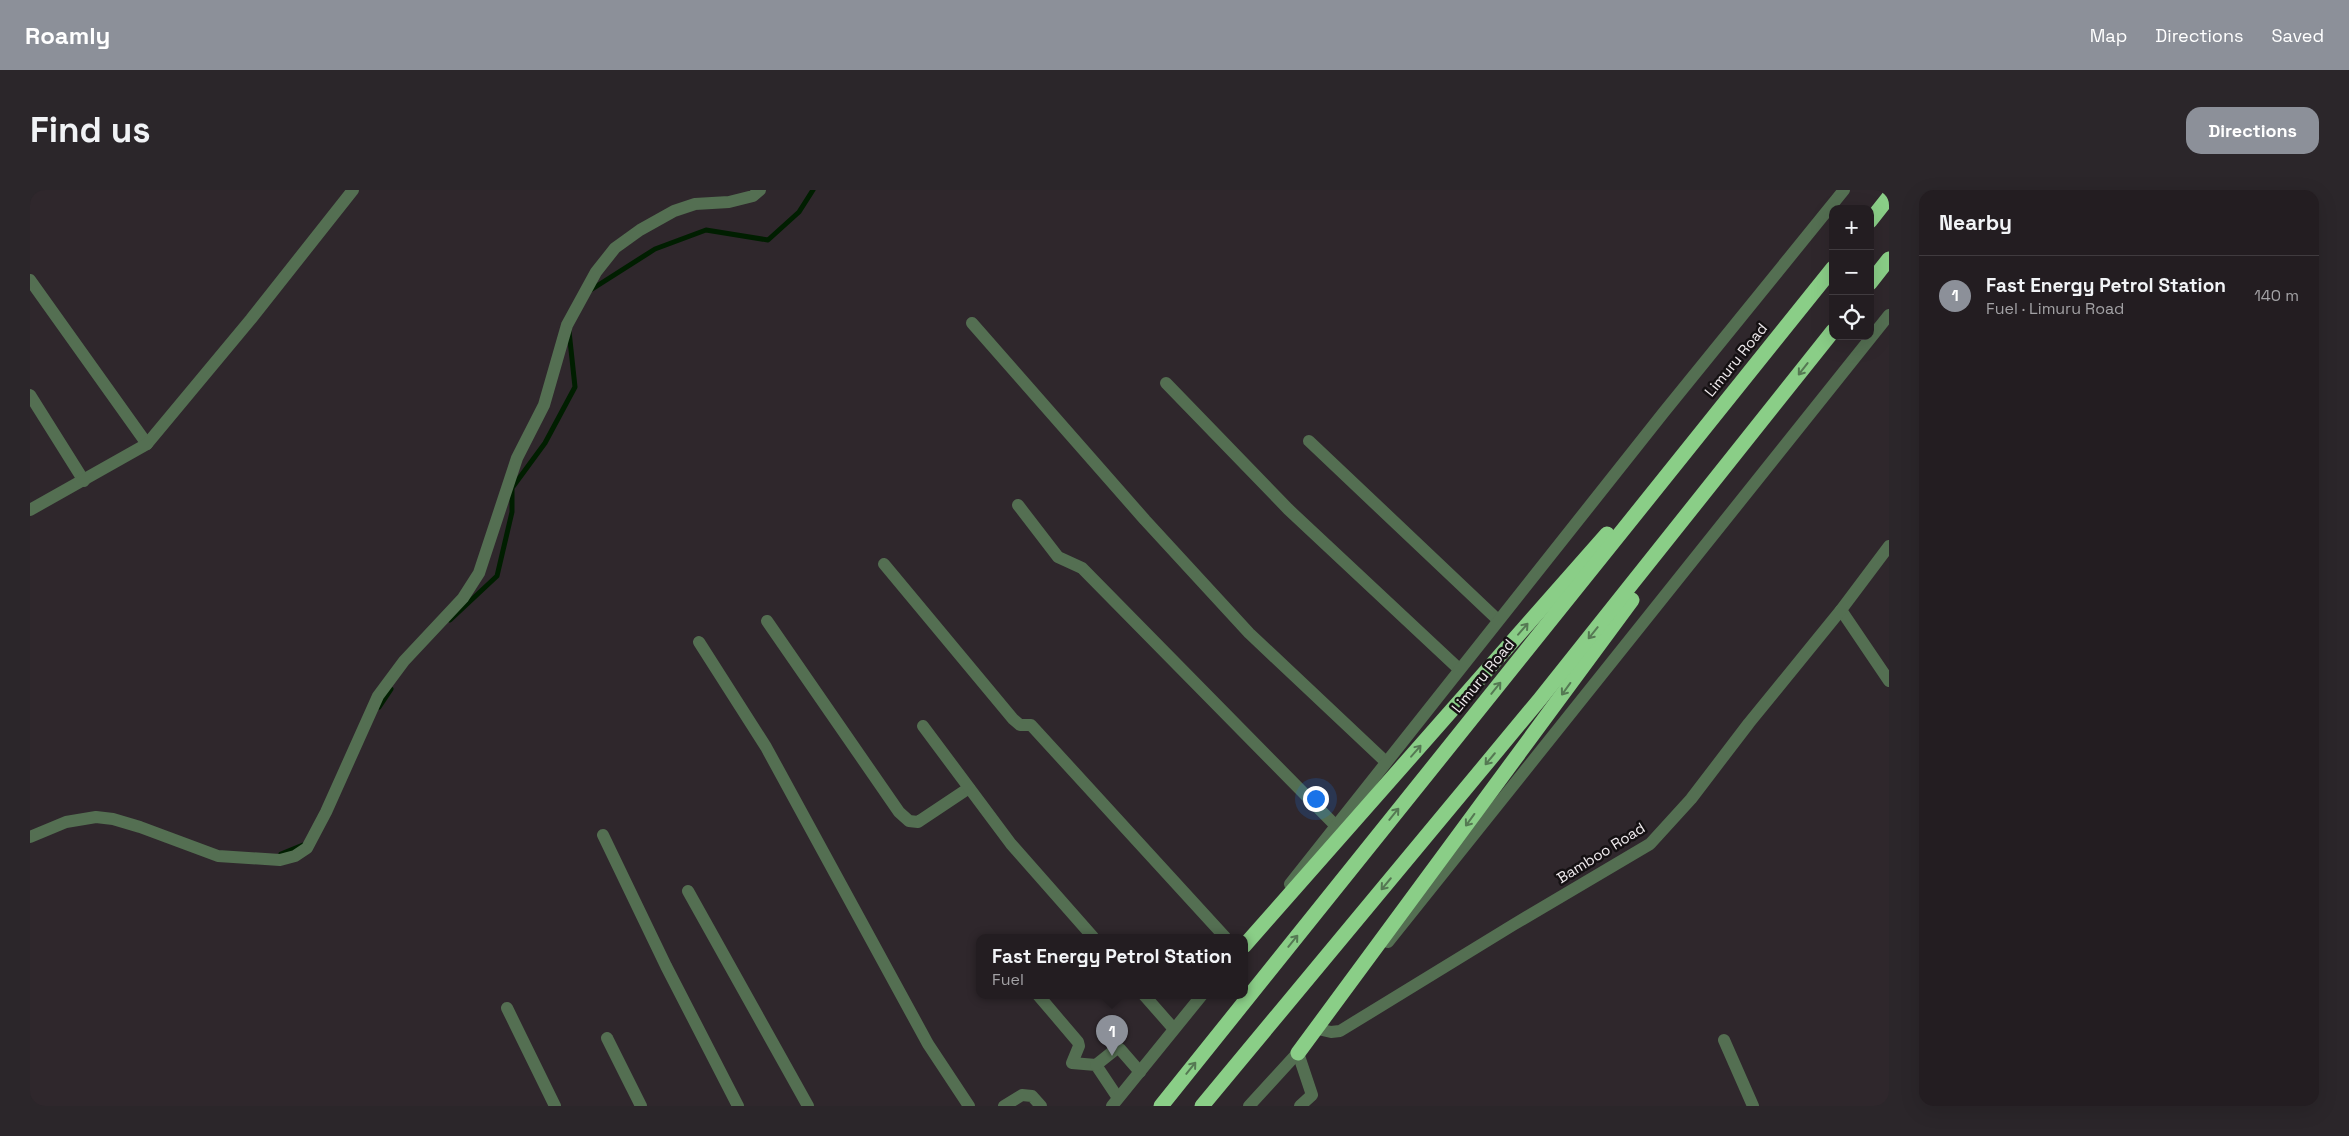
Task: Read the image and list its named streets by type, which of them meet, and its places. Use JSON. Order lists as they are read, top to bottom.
{
  "streets": {
    "highway": ["Limuru Road"],
    "street": ["Bamboo Road"]
  },
  "page": {
    "header": "Roamly",
    "nav": ["Map", "Directions", "Saved"],
    "buttons": "Directions",
    "title": "Find us",
    "heading": "Nearby",
    "map_buttons": ["+", "−"],
    "list": [
      {
        "mark": "1",
        "name": "Fast Energy Petrol Station",
        "note": "Fuel · Limuru Road",
        "value": "140 m"
      }
    ],
    "popup": ["Fast Energy Petrol Station", "Fuel"],
    "pins": "1"
  }
}
